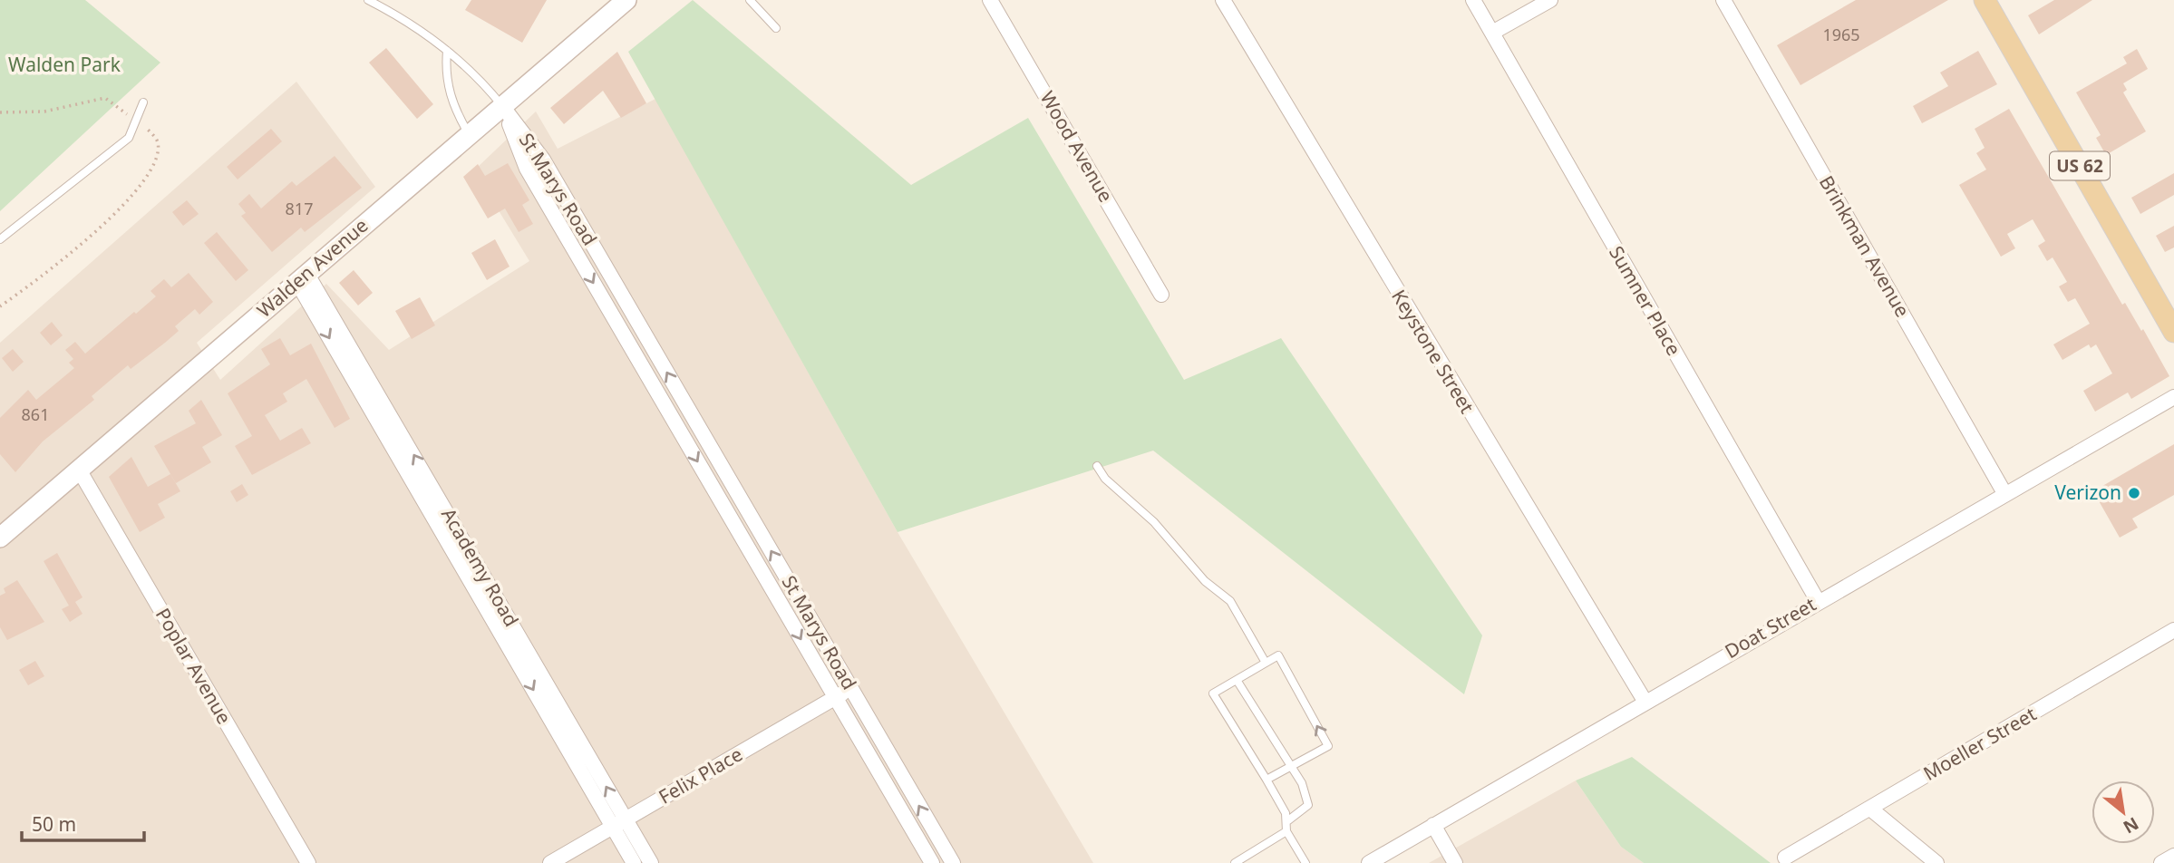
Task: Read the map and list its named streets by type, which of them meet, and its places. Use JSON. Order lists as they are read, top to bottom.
{
  "streets": {
    "main road": ["US 62", "Walden Avenue"],
    "street": [
      "Wood Avenue",
      "St Marys Road",
      "Brinkman Avenue",
      "Sumner Place",
      "Keystone Street",
      "Academy Road",
      "Doat Street",
      "Poplar Avenue",
      "Moeller Street",
      "Felix Place"
    ]
  },
  "crossings": [
    ["St Marys Road", "Walden Avenue"],
    ["St Marys Road", "Felix Place"],
    ["Brinkman Avenue", "Doat Street"],
    ["Walden Avenue", "Academy Road"],
    ["Walden Avenue", "Poplar Avenue"],
    ["Sumner Place", "Doat Street"],
    ["Keystone Street", "Doat Street"],
    ["Academy Road", "Felix Place"]
  ],
  "parks": ["Walden Park"],
  "places": ["Verizon"],
  "house_numbers": ["1965", "817", "861"],
  "scale_bar": "50 m",
  "north": "bottom right"
}
